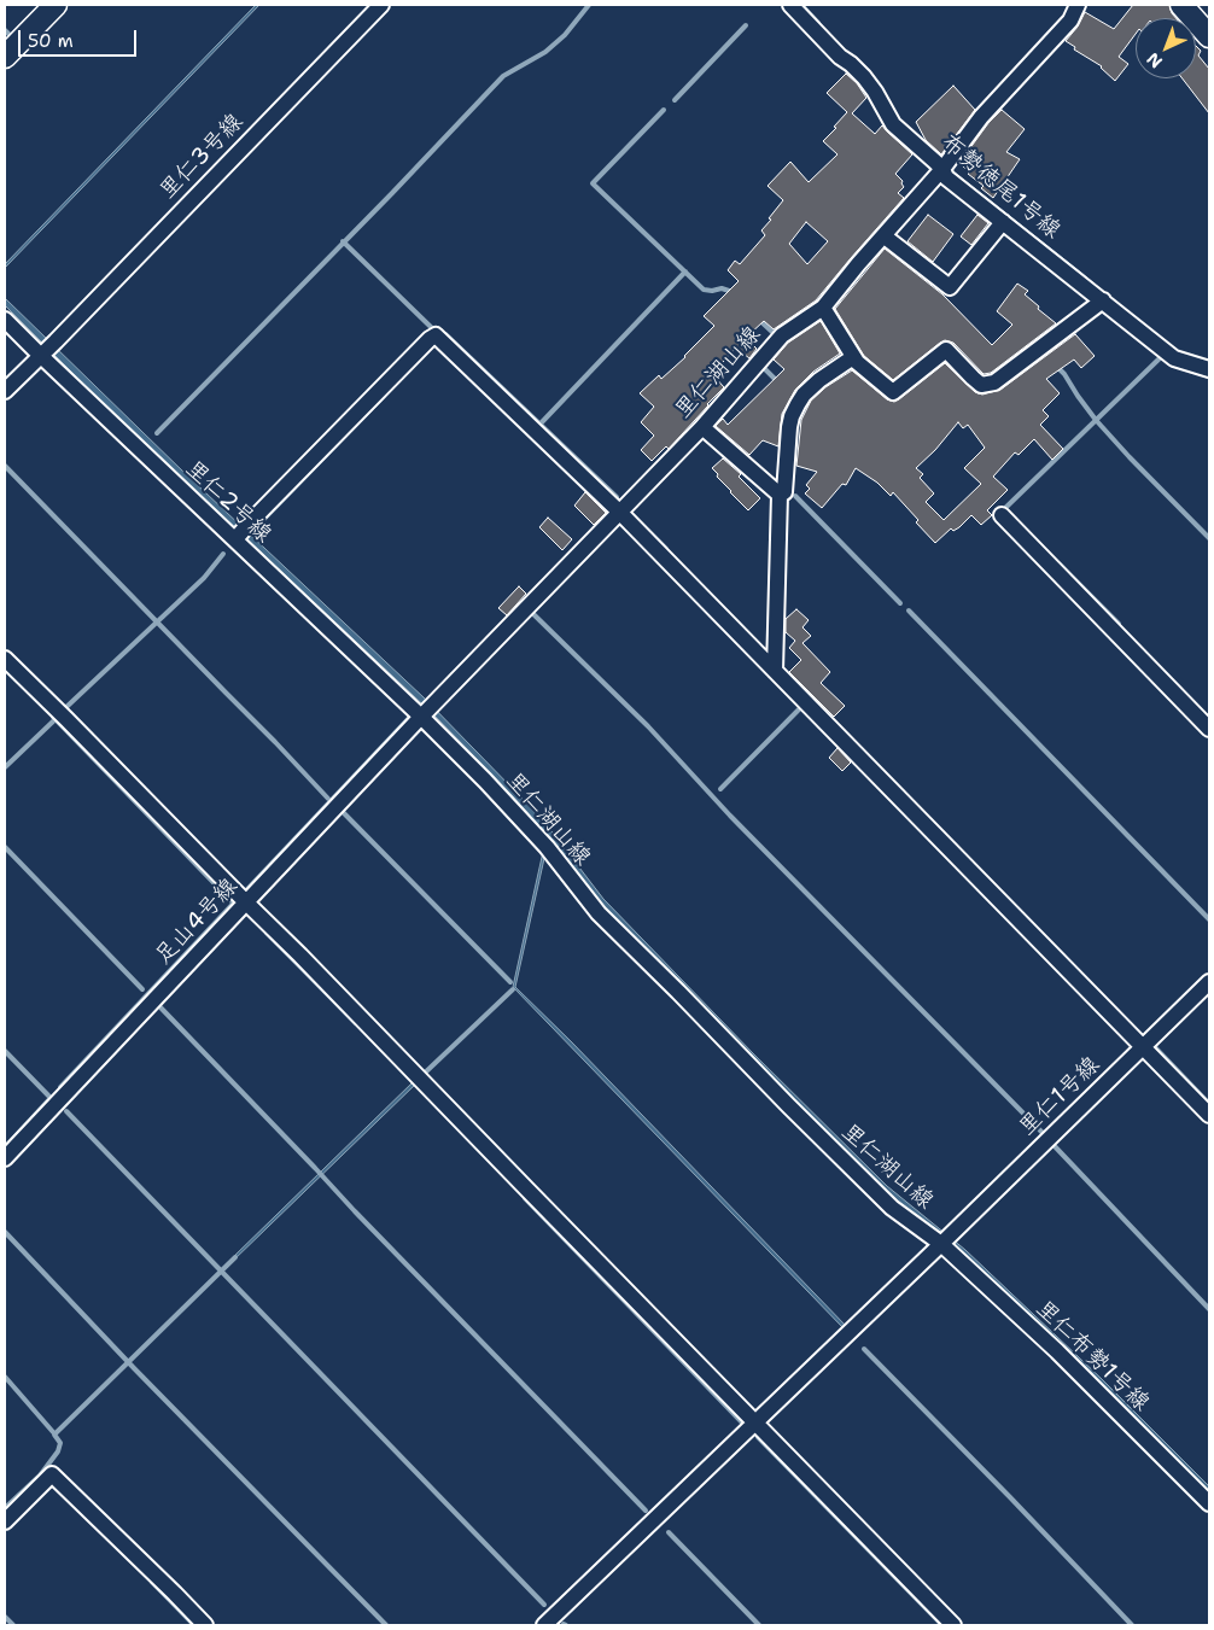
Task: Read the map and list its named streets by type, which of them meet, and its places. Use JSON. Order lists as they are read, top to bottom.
{
  "streets": {
    "street": [
      "里仁3号線",
      "布勢徳尾1号線",
      "里仁湖山線",
      "里仁2号線",
      "足山4号線",
      "里仁1号線",
      "里仁布勢1号線"
    ]
  },
  "crossings": [
    ["里仁3号線", "里仁2号線"],
    ["布勢徳尾1号線", "里仁湖山線"],
    ["里仁湖山線", "里仁2号線"],
    ["里仁湖山線", "足山4号線"],
    ["里仁湖山線", "里仁1号線"],
    ["里仁湖山線", "里仁布勢1号線"],
    ["里仁2号線", "足山4号線"],
    ["里仁1号線", "里仁布勢1号線"]
  ],
  "scale_bar": "50 m",
  "north": "bottom left"
}
